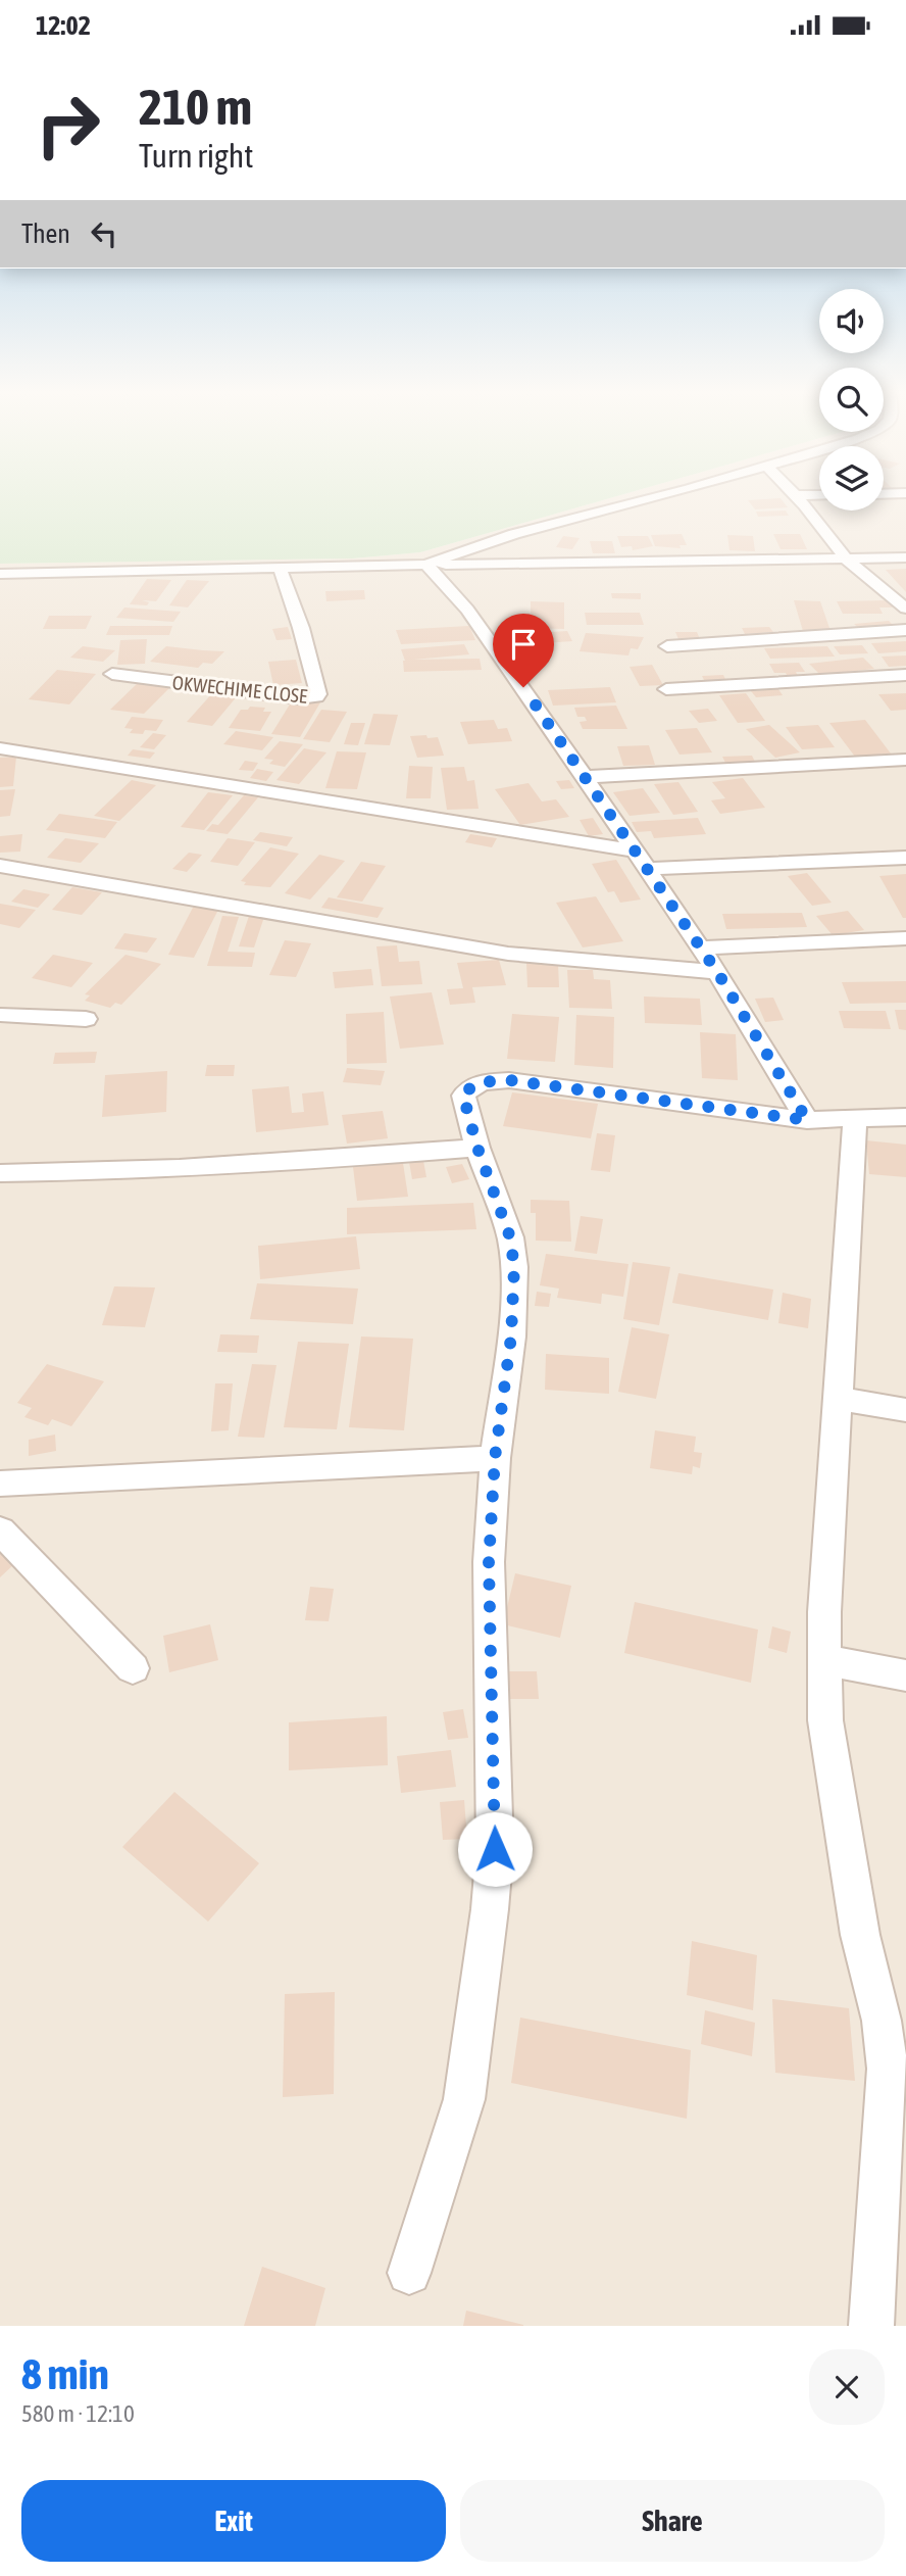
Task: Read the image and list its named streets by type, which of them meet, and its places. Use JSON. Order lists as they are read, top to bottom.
{
  "streets": {
    "street": ["OKWECHIME CLOSE"]
  },
  "page": {
    "status": "12:02",
    "turn": ["210 m", "Turn right"],
    "then": "Then",
    "heading": ["8 min", "580 m · 12:10"],
    "buttons": ["Exit", "Share"]
  }
}
